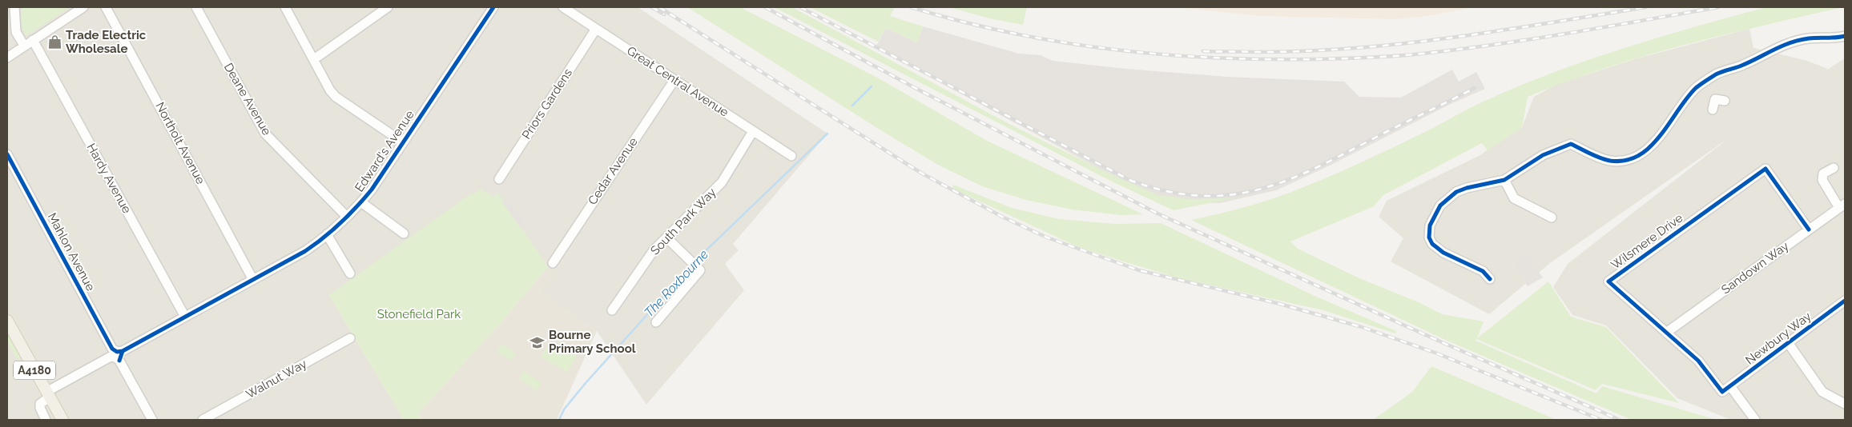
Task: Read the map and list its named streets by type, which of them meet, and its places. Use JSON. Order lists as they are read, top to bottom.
{
  "streets": {
    "main road": ["A4180"],
    "street": [
      "Great Central Avenue",
      "Deane Avenue",
      "Priors Gardens",
      "Northolt Avenue",
      "Edward's Avenue",
      "Cedar Avenue",
      "Hardy Avenue",
      "South Park Way",
      "Wilsmere Drive",
      "Mahlon Avenue",
      "Sandown Way",
      "Newbury Way",
      "Walnut Way"
    ]
  },
  "crossings": [
    ["Great Central Avenue", "Priors Gardens"],
    ["Great Central Avenue", "Cedar Avenue"],
    ["Great Central Avenue", "South Park Way"],
    ["Deane Avenue", "Edward's Avenue"],
    ["Northolt Avenue", "Edward's Avenue"],
    ["Edward's Avenue", "Hardy Avenue"],
    ["Edward's Avenue", "Mahlon Avenue"],
    ["Edward's Avenue", "A4180"],
    ["Wilsmere Drive", "Sandown Way"],
    ["Wilsmere Drive", "Newbury Way"]
  ],
  "water": ["The Roxbourne"],
  "parks": ["Stonefield Park"],
  "places": {
    "shop": ["Trade Electric Wholesale"],
    "school or university": ["Bourne Primary School"]
  }
}
